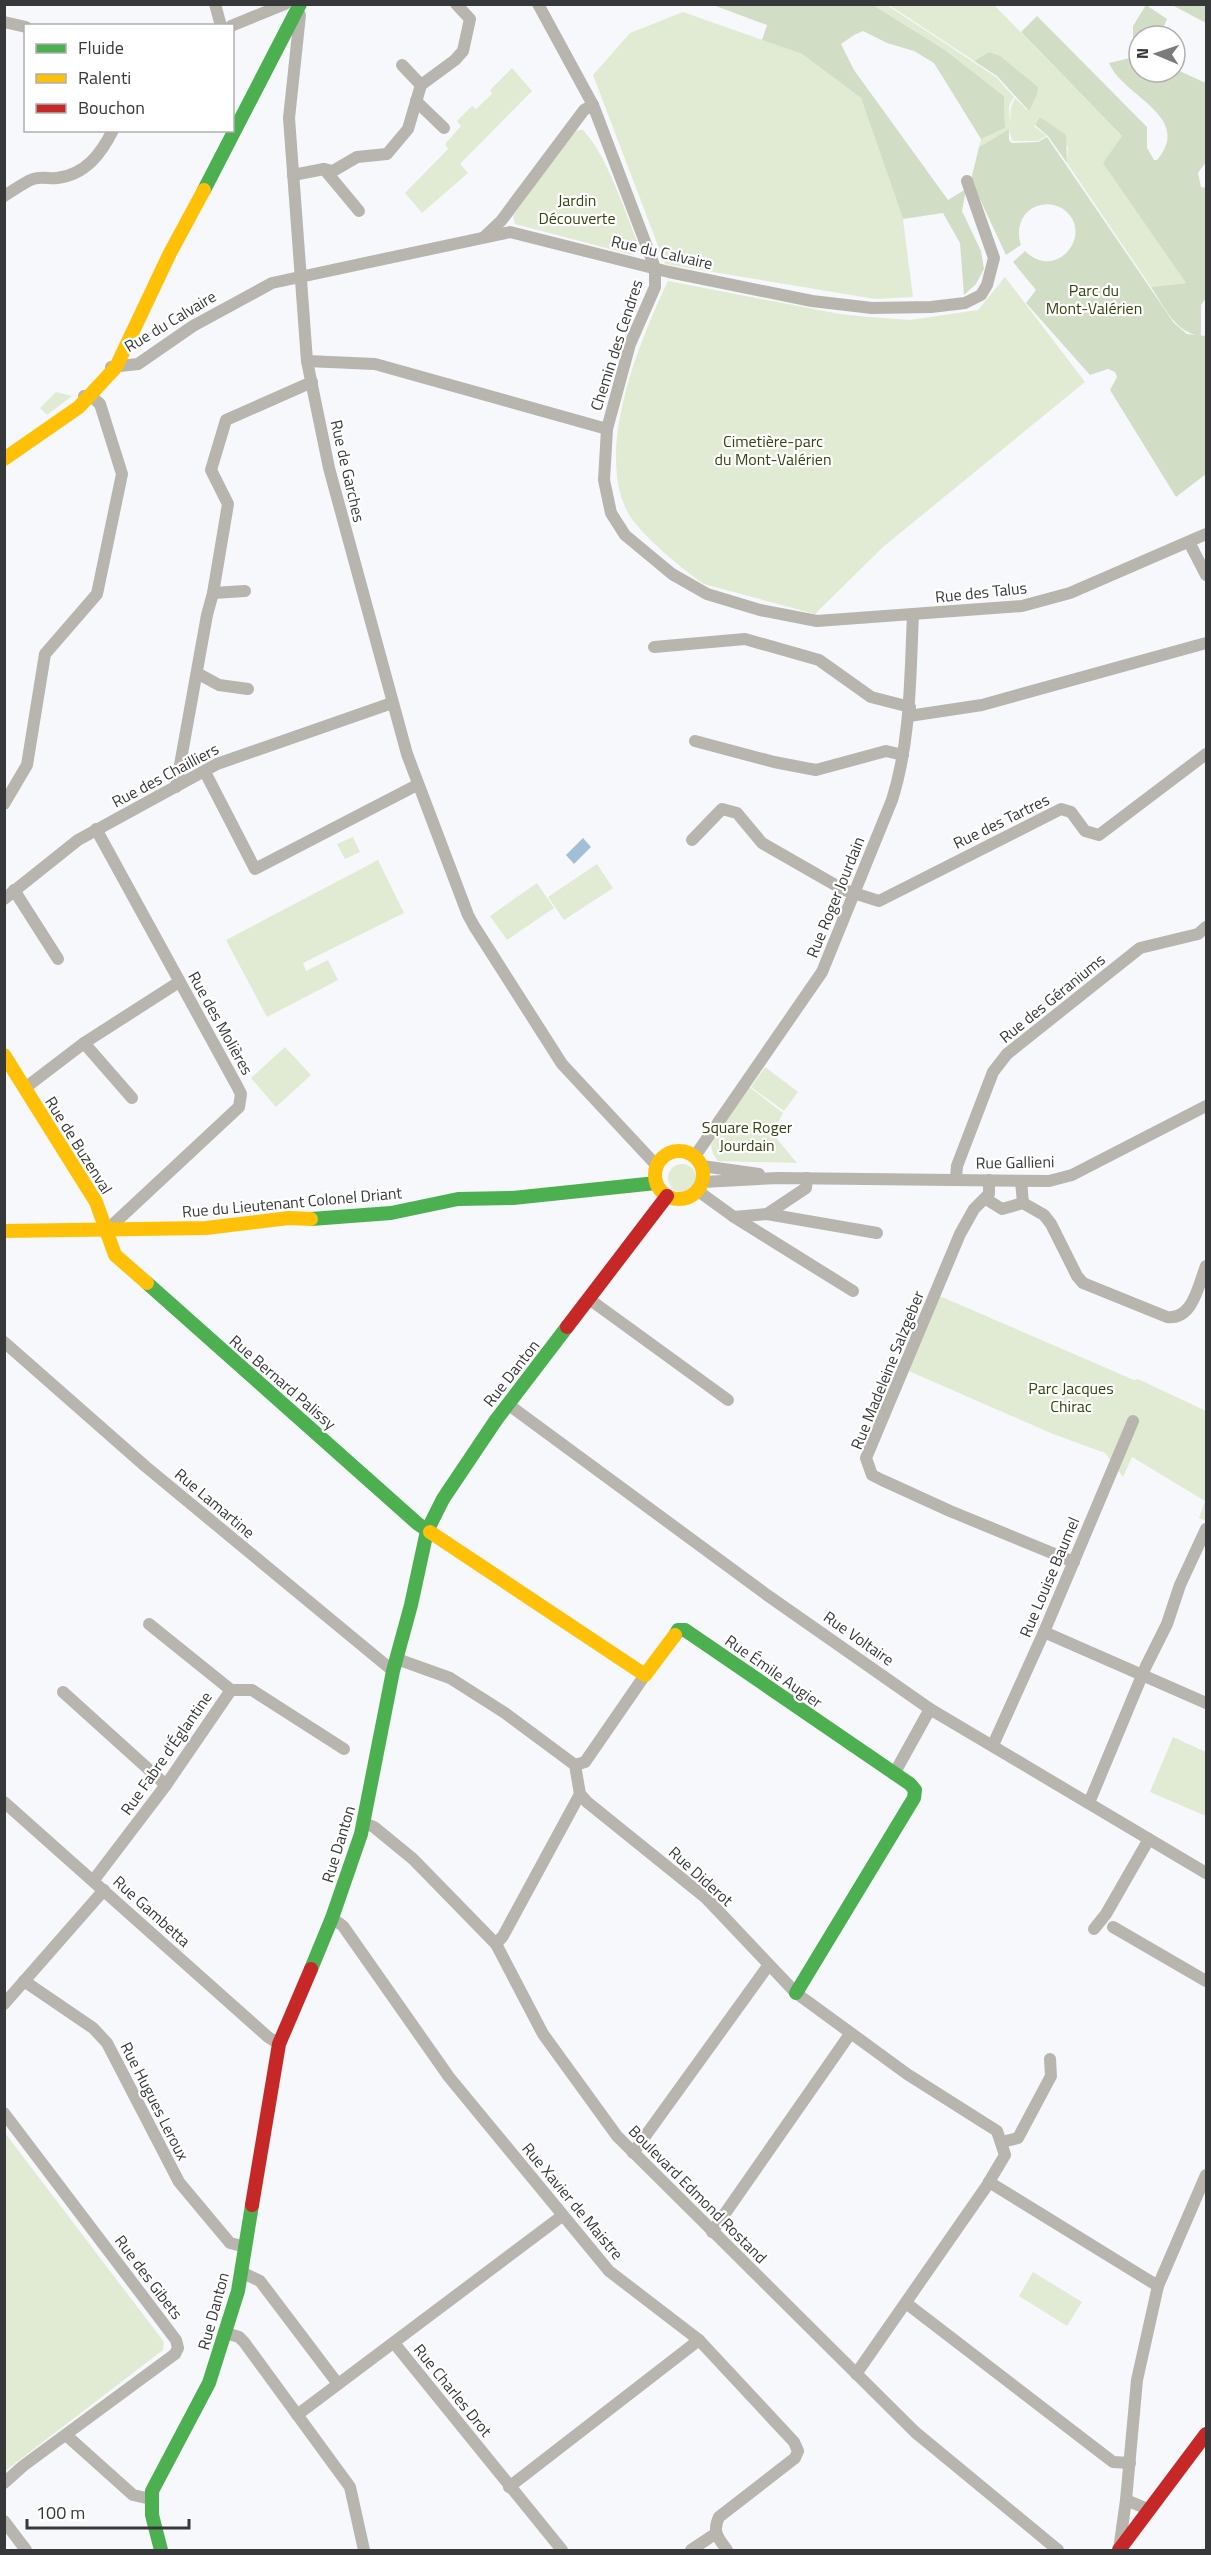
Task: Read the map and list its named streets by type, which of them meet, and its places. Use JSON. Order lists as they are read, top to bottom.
{
  "streets": {
    "street": [
      "Rue du Calvaire",
      "Chemin des Cendres",
      "Rue de Garches",
      "Rue des Talus",
      "Rue des Chailliers",
      "Rue des Tartres",
      "Rue Roger Jourdain",
      "Rue des Géraniums",
      "Rue des Molières",
      "Rue de Buzenval",
      "Rue Gallieni",
      "Rue du Lieutenant Colonel Driant",
      "Rue Madeleine Salzgeber",
      "Rue Danton",
      "Rue Bernard Palissy",
      "Rue Lamartine",
      "Rue Louise Baumel",
      "Rue Voltaire",
      "Rue Émile Augier",
      "Rue Fabre d'Églantine",
      "Rue Diderot",
      "Rue Gambetta",
      "Rue Hugues Leroux",
      "Boulevard Edmond Rostand",
      "Rue Xavier de Maistre",
      "Rue des Gibets",
      "Rue Charles Drot"
    ]
  },
  "crossings": [
    ["Rue du Calvaire", "Chemin des Cendres"],
    ["Rue du Calvaire", "Rue de Garches"],
    ["Chemin des Cendres", "Rue des Talus"],
    ["Rue de Garches", "Rue des Chailliers"],
    ["Rue de Garches", "Rue Roger Jourdain"],
    ["Rue de Garches", "Rue Gallieni"],
    ["Rue de Garches", "Rue du Lieutenant Colonel Driant"],
    ["Rue de Garches", "Rue Danton"],
    ["Rue des Talus", "Rue Roger Jourdain"],
    ["Rue des Chailliers", "Rue des Molières"],
    ["Rue des Tartres", "Rue Roger Jourdain"],
    ["Rue Roger Jourdain", "Rue Gallieni"],
    ["Rue Roger Jourdain", "Rue du Lieutenant Colonel Driant"],
    ["Rue Roger Jourdain", "Rue Danton"],
    ["Rue des Géraniums", "Rue Gallieni"],
    ["Rue des Molières", "Rue de Buzenval"],
    ["Rue des Molières", "Rue du Lieutenant Colonel Driant"],
    ["Rue de Buzenval", "Rue du Lieutenant Colonel Driant"],
    ["Rue de Buzenval", "Rue Bernard Palissy"],
    ["Rue Gallieni", "Rue du Lieutenant Colonel Driant"],
    ["Rue Gallieni", "Rue Danton"],
    ["Rue du Lieutenant Colonel Driant", "Rue Danton"],
    ["Rue Madeleine Salzgeber", "Rue Louise Baumel"],
    ["Rue Danton", "Rue Bernard Palissy"],
    ["Rue Danton", "Rue Lamartine"],
    ["Rue Danton", "Rue Voltaire"],
    ["Rue Danton", "Rue Gambetta"],
    ["Rue Danton", "Rue Hugues Leroux"],
    ["Rue Danton", "Boulevard Edmond Rostand"],
    ["Rue Danton", "Rue Xavier de Maistre"],
    ["Rue Louise Baumel", "Rue Voltaire"],
    ["Rue Émile Augier", "Rue Diderot"],
    ["Rue Fabre d'Églantine", "Rue Gambetta"]
  ],
  "parks": [
    "Jardin Découverte",
    "Parc du Mont-Valérien",
    "Cimetière-parc du Mont-Valérien",
    "Square Roger Jourdain",
    "Parc Jacques Chirac"
  ],
  "legend": ["Fluide", "Ralenti", "Bouchon"],
  "scale_bar": "100 m",
  "north": "left"
}
